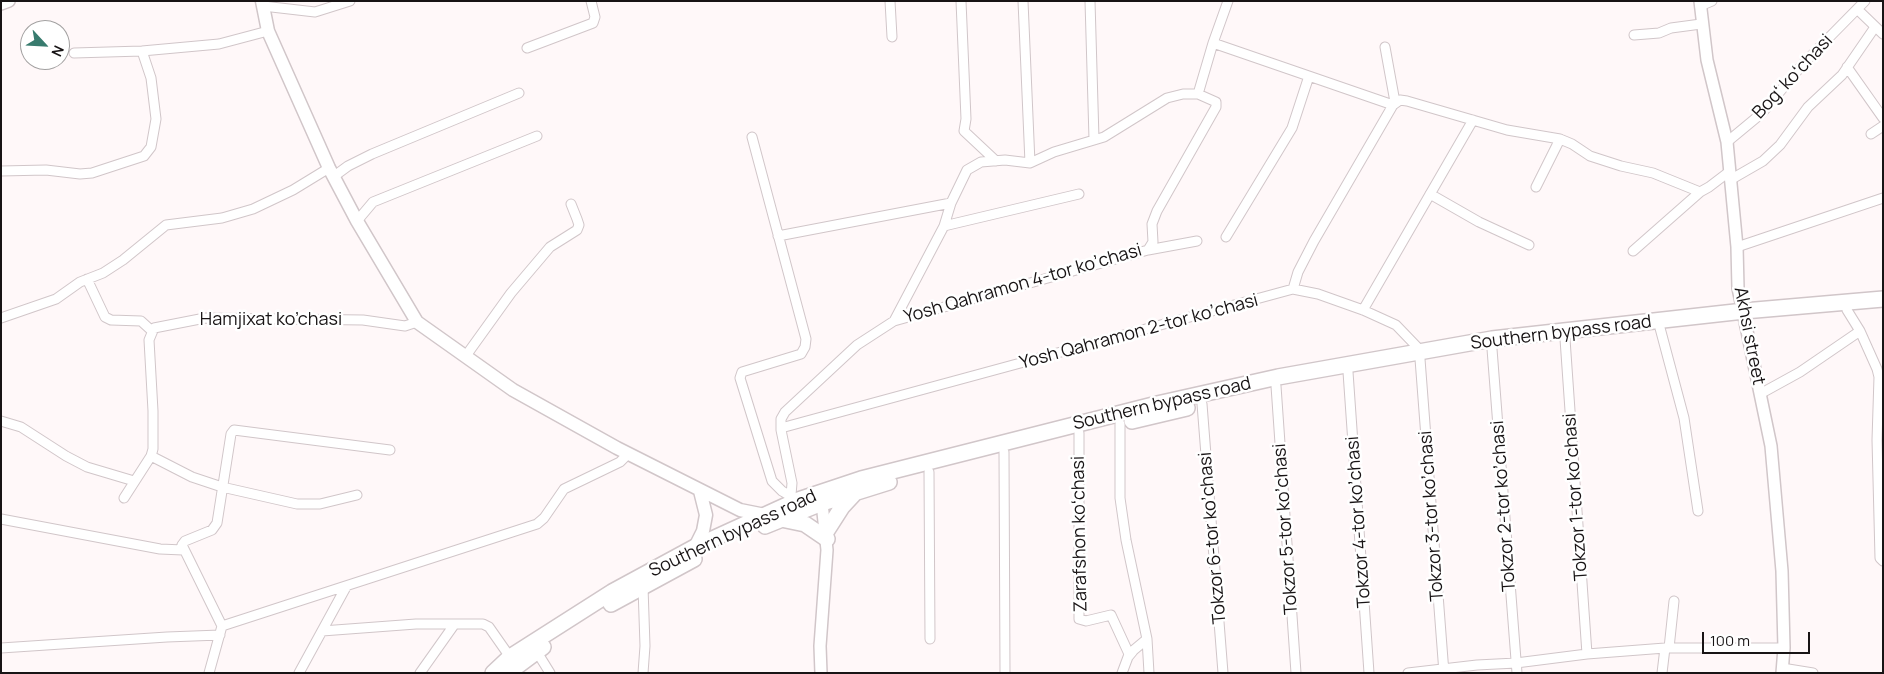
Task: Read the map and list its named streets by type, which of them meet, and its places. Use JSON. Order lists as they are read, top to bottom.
{
  "streets": {
    "highway": ["Southern bypass road"],
    "street": [
      "Bogʻ koʻchasi",
      "Yosh Qahramon 4-tor koʼchasi",
      "Hamjixat ko’chasi",
      "Yosh Qahramon 2-tor koʼchasi",
      "Akhsi street",
      "Tokzor 1-tor koʼchasi",
      "Tokzor 2-tor koʼchasi",
      "Tokzor 3-tor koʼchasi",
      "Tokzor 4-tor koʼchasi",
      "Tokzor 5-tor koʼchasi",
      "Zarafshon koʻchasi",
      "Tokzor 6-tor koʼchasi"
    ]
  },
  "crossings": [
    ["Bogʻ koʻchasi", "Akhsi street"],
    ["Southern bypass road", "Akhsi street"],
    ["Southern bypass road", "Tokzor 1-tor koʼchasi"],
    ["Southern bypass road", "Tokzor 2-tor koʼchasi"],
    ["Southern bypass road", "Tokzor 3-tor koʼchasi"],
    ["Southern bypass road", "Tokzor 4-tor koʼchasi"],
    ["Southern bypass road", "Tokzor 5-tor koʼchasi"],
    ["Southern bypass road", "Zarafshon koʻchasi"],
    ["Southern bypass road", "Tokzor 6-tor koʼchasi"]
  ],
  "scale_bar": "100 m",
  "north": "bottom right"
}
